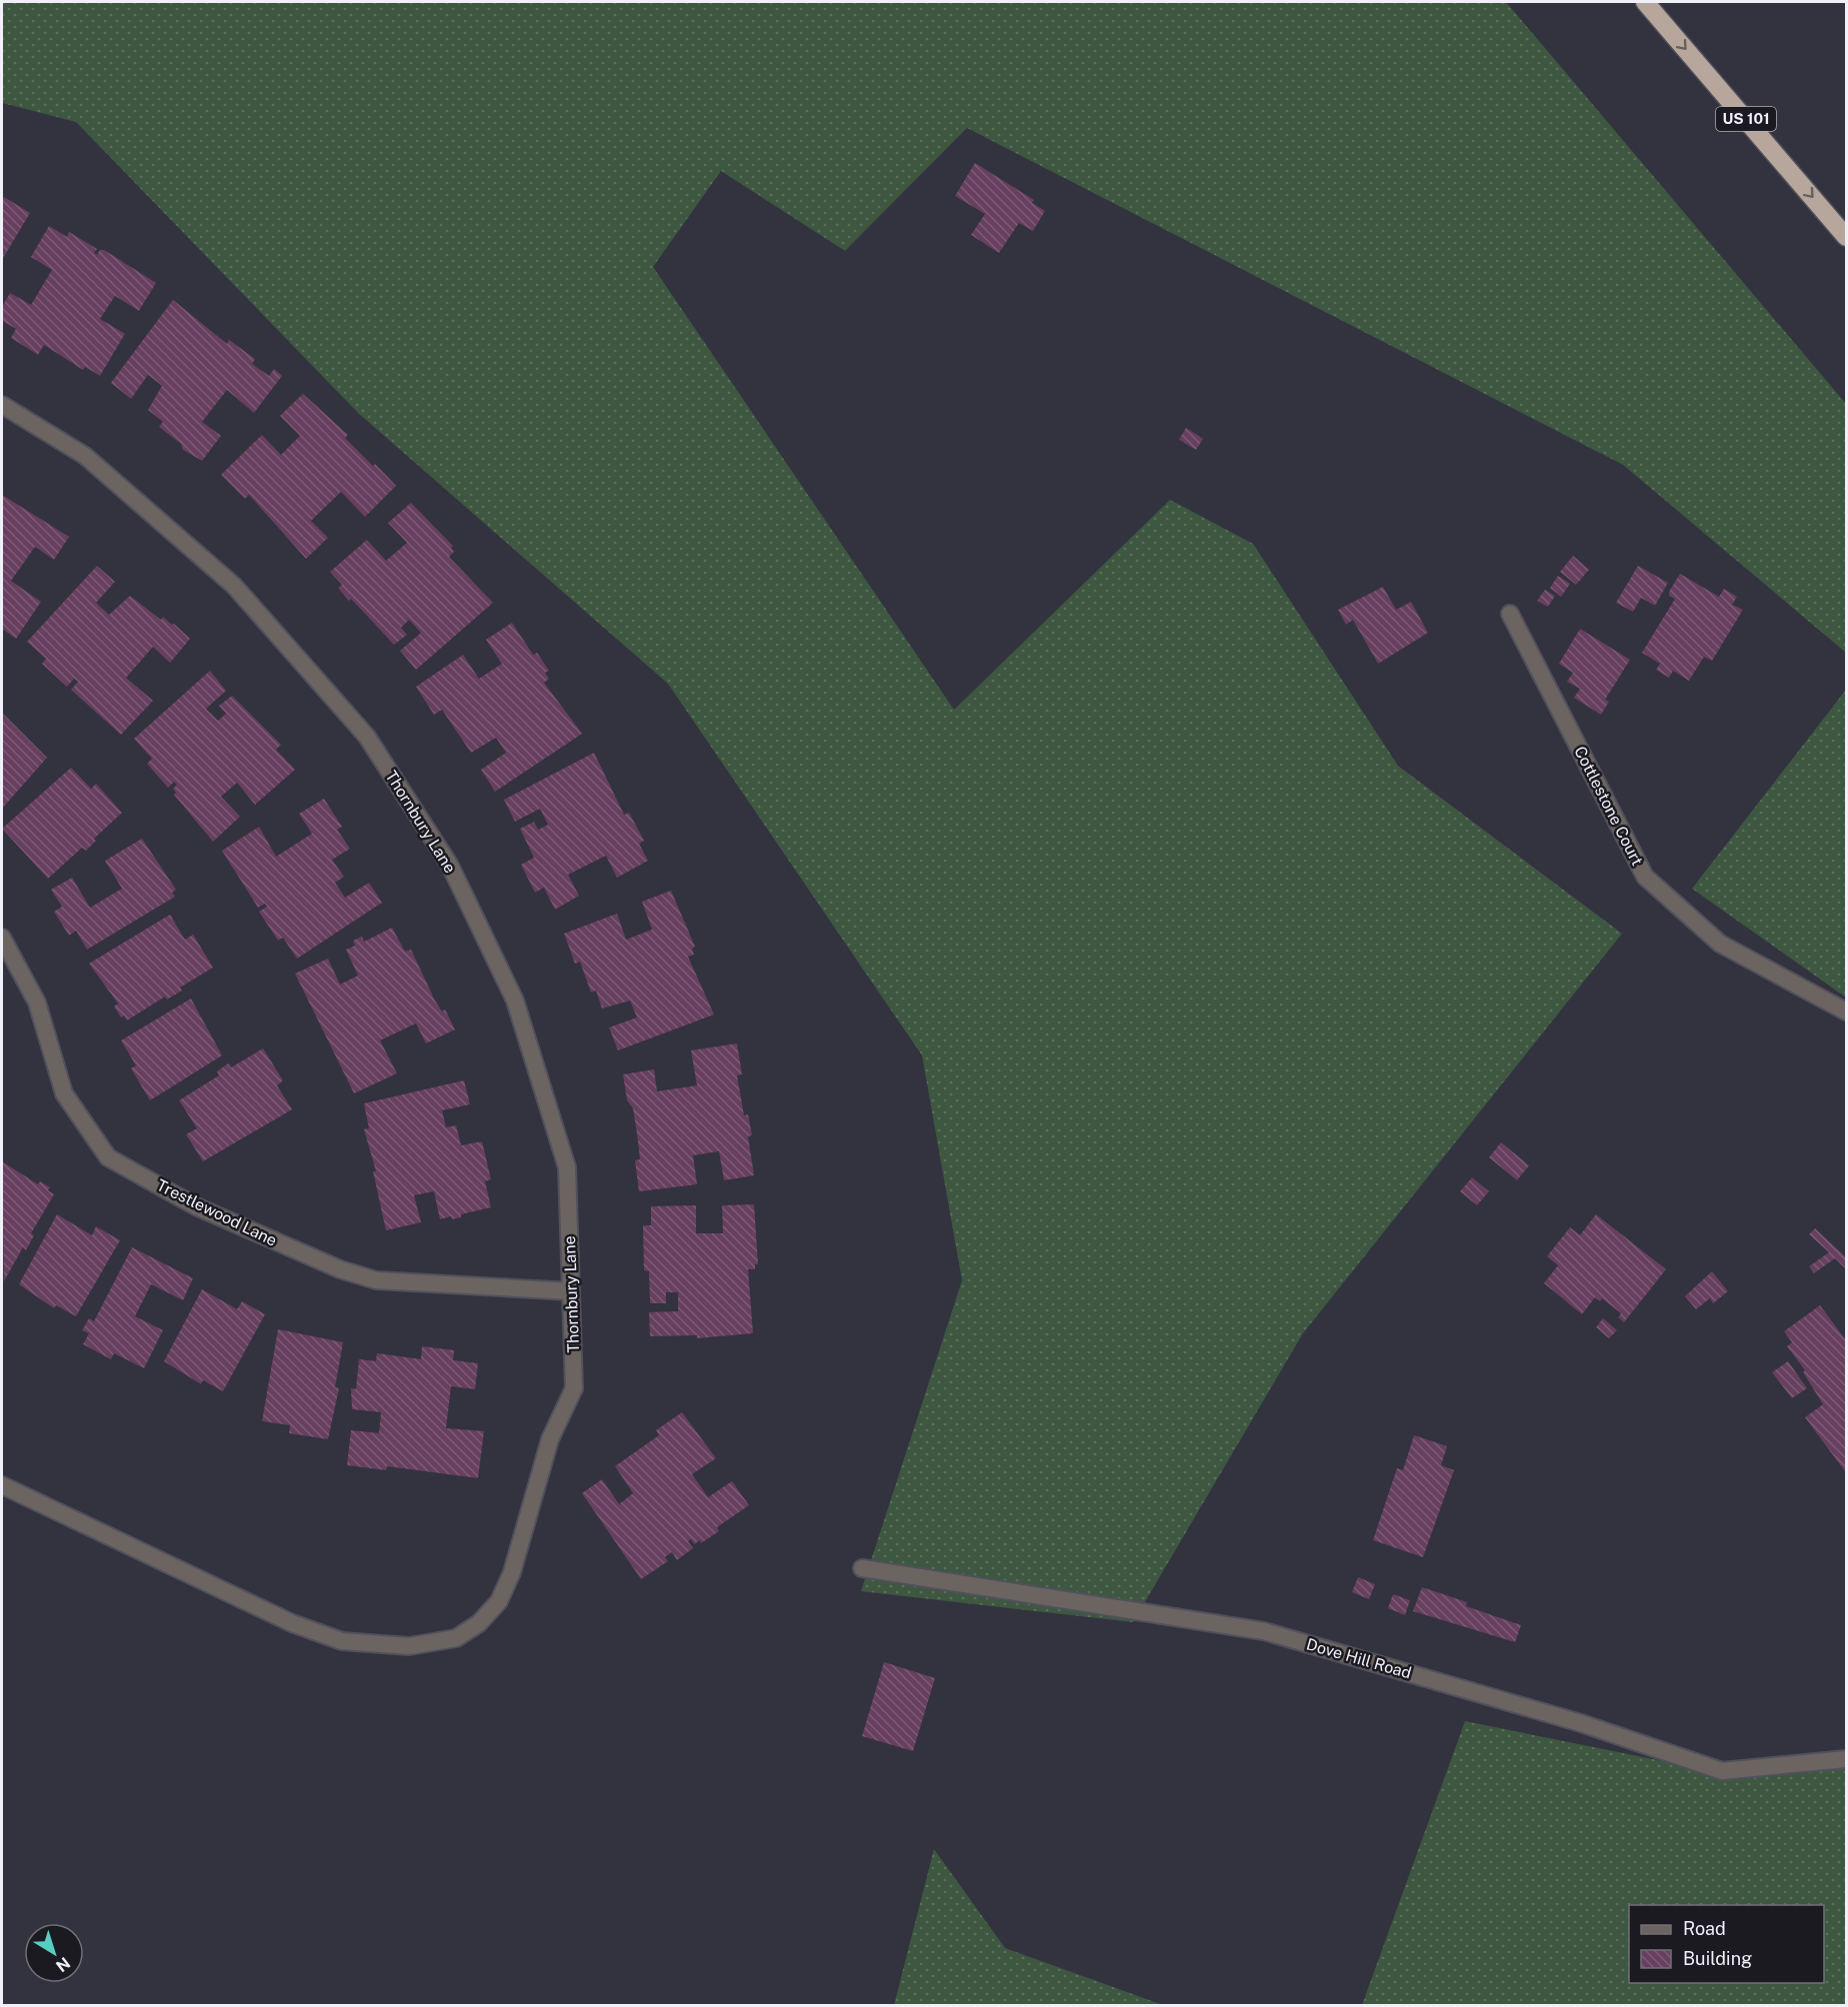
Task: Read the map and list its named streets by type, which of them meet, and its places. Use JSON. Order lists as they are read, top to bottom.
{
  "streets": {
    "highway": ["US 101"],
    "street": [
      "Cottlestone Court",
      "Thornbury Lane",
      "Trestlewood Lane",
      "Dove Hill Road"
    ]
  },
  "crossings": [
    ["Thornbury Lane", "Trestlewood Lane"]
  ],
  "legend": ["Road", "Building"],
  "north": "bottom right"
}
